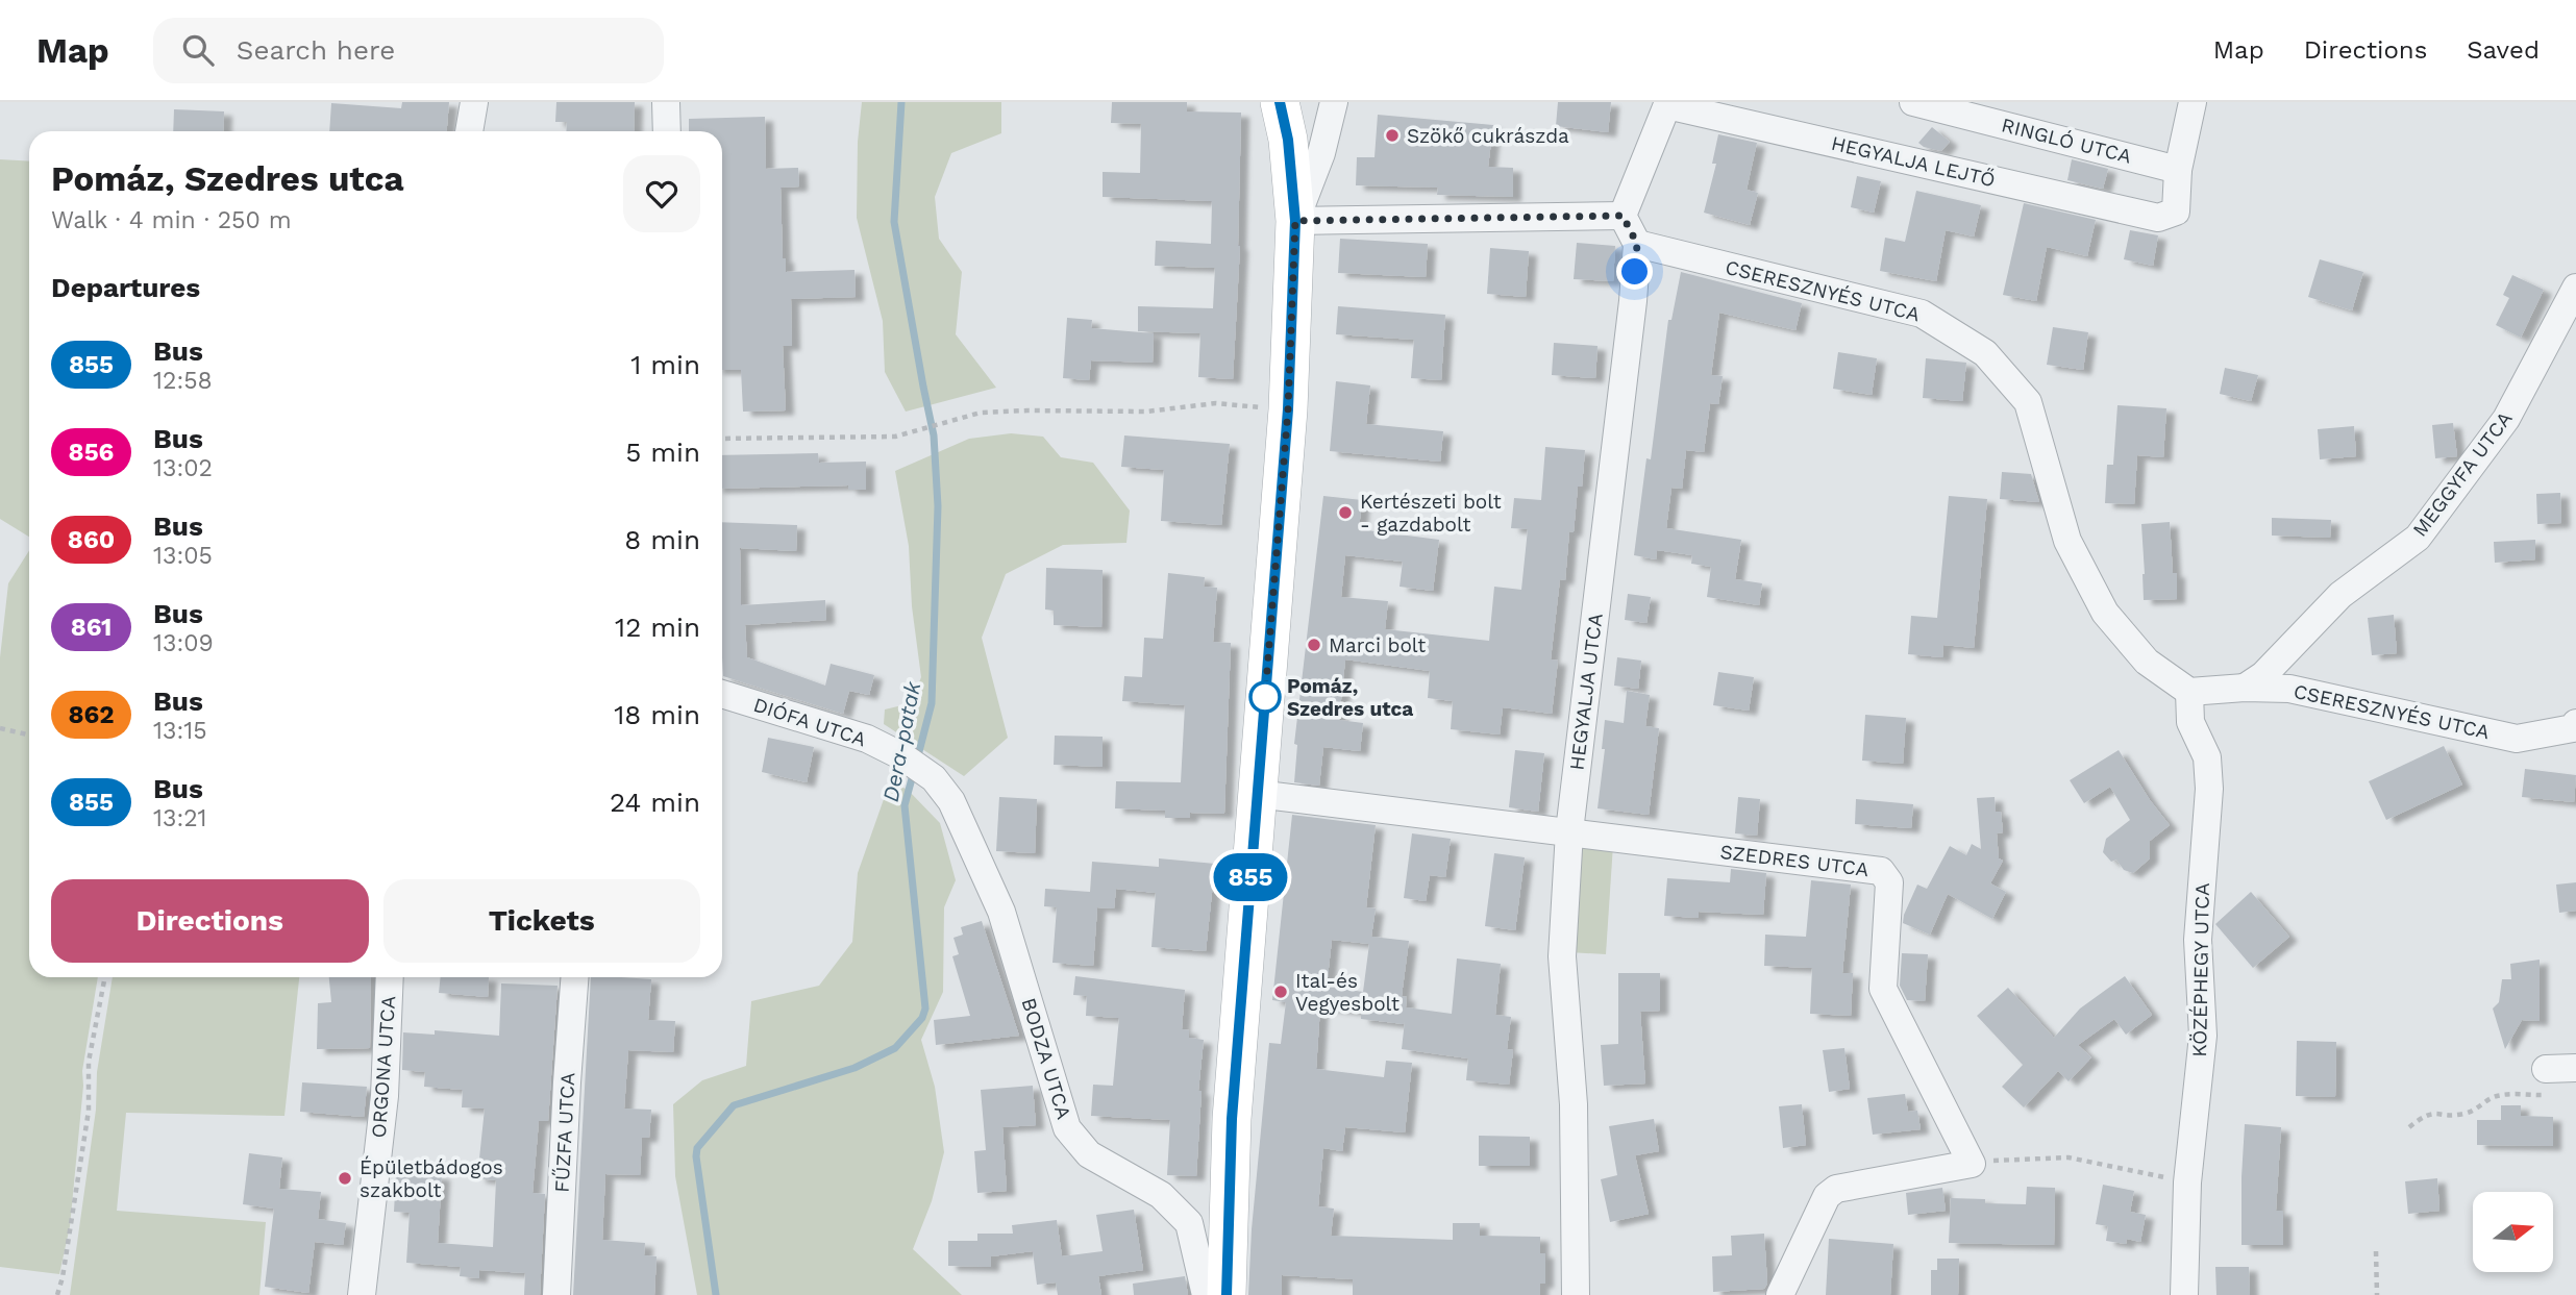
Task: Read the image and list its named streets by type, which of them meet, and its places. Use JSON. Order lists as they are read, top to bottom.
{
  "streets": {
    "street": [
      "RINGLÓ UTCA",
      "HEGYALJA LEJTŐ",
      "CSERESZNYÉS UTCA",
      "MEGGYFA UTCA",
      "HEGYALJA UTCA",
      "DIÓFA UTCA",
      "SZEDRES UTCA",
      "KÖZÉPHEGY UTCA",
      "BODZA UTCA",
      "ORGONA UTCA",
      "FŰZFA UTCA"
    ]
  },
  "crossings": [
    ["RINGLÓ UTCA", "HEGYALJA LEJTŐ"],
    ["CSERESZNYÉS UTCA", "MEGGYFA UTCA"],
    ["CSERESZNYÉS UTCA", "HEGYALJA UTCA"],
    ["CSERESZNYÉS UTCA", "KÖZÉPHEGY UTCA"],
    ["HEGYALJA UTCA", "SZEDRES UTCA"],
    ["DIÓFA UTCA", "BODZA UTCA"]
  ],
  "water": ["Dera-patak"],
  "places": [
    "Szökő cukrászda",
    "Kertészeti bolt - gazdabolt",
    "Marci bolt",
    "Pomáz, Szedres utca",
    "Ital-és Vegyesbolt",
    "Épületbádogos szakbolt"
  ],
  "lines": ["bus line 855"],
  "north": "right",
  "page": {
    "header": "Map",
    "search": "Search here",
    "nav": ["Map", "Directions", "Saved"],
    "on_map": "855",
    "heading": [
      ["Pomáz, Szedres utca", "Walk · 4 min · 250 m"],
      "Departures"
    ],
    "list": [
      {
        "mark": "855",
        "name": "Bus",
        "note": "12:58",
        "value": "1 min"
      },
      {
        "mark": "856",
        "name": "Bus",
        "note": "13:02",
        "value": "5 min"
      },
      {
        "mark": "860",
        "name": "Bus",
        "note": "13:05",
        "value": "8 min"
      },
      {
        "mark": "861",
        "name": "Bus",
        "note": "13:09",
        "value": "12 min"
      },
      {
        "mark": "862",
        "name": "Bus",
        "note": "13:15",
        "value": "18 min"
      },
      {
        "mark": "855",
        "name": "Bus",
        "note": "13:21",
        "value": "24 min"
      }
    ],
    "buttons": ["Directions", "Tickets"]
  }
}
